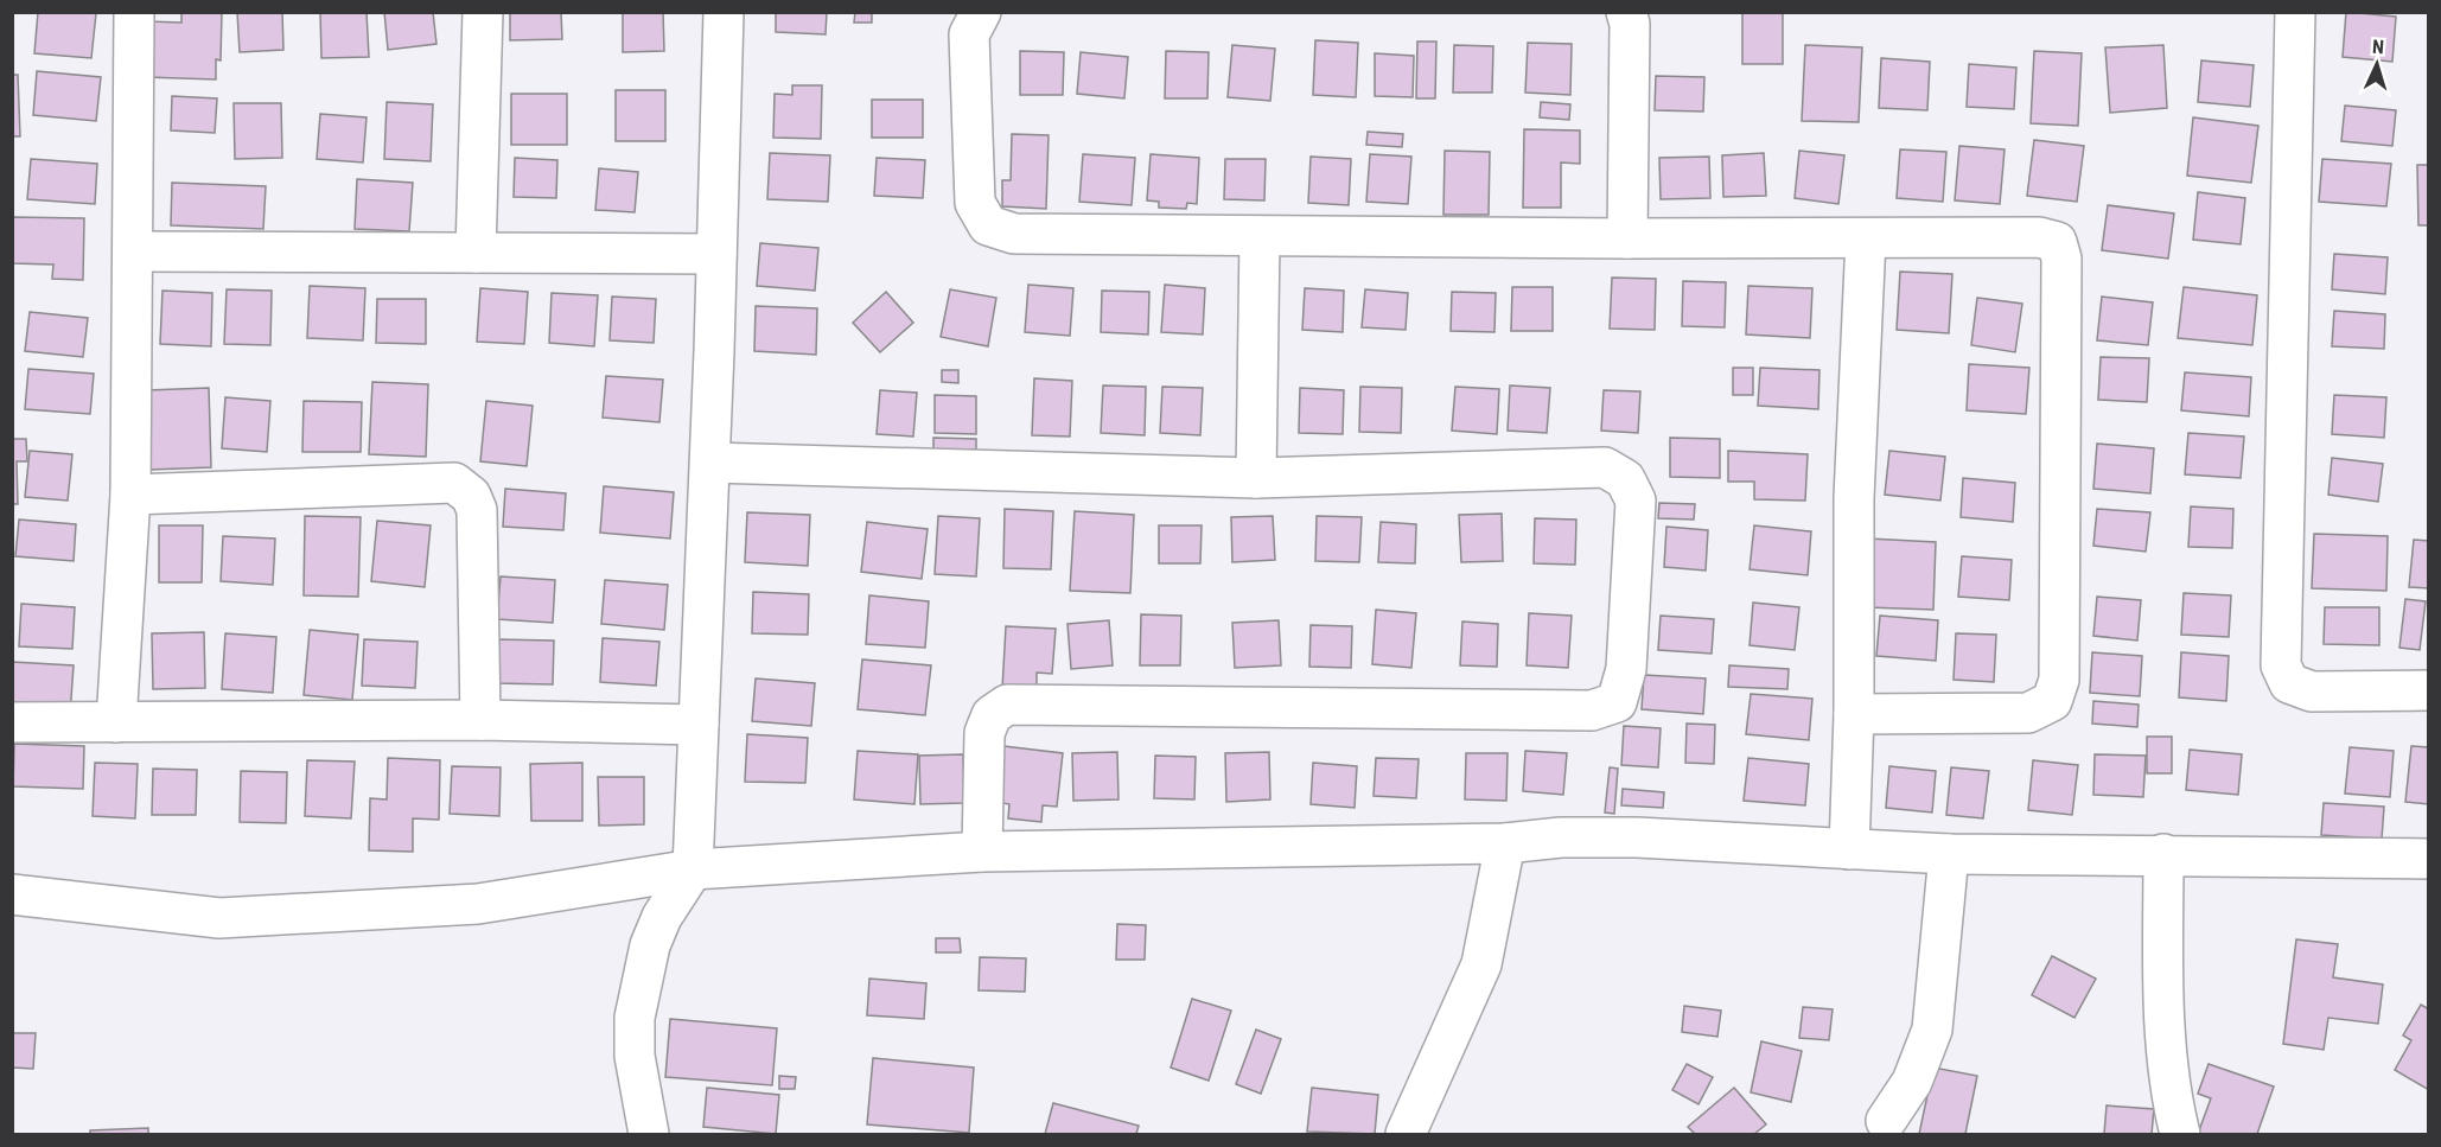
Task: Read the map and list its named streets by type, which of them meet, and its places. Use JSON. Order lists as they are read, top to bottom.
{
  "north": "top"
}
